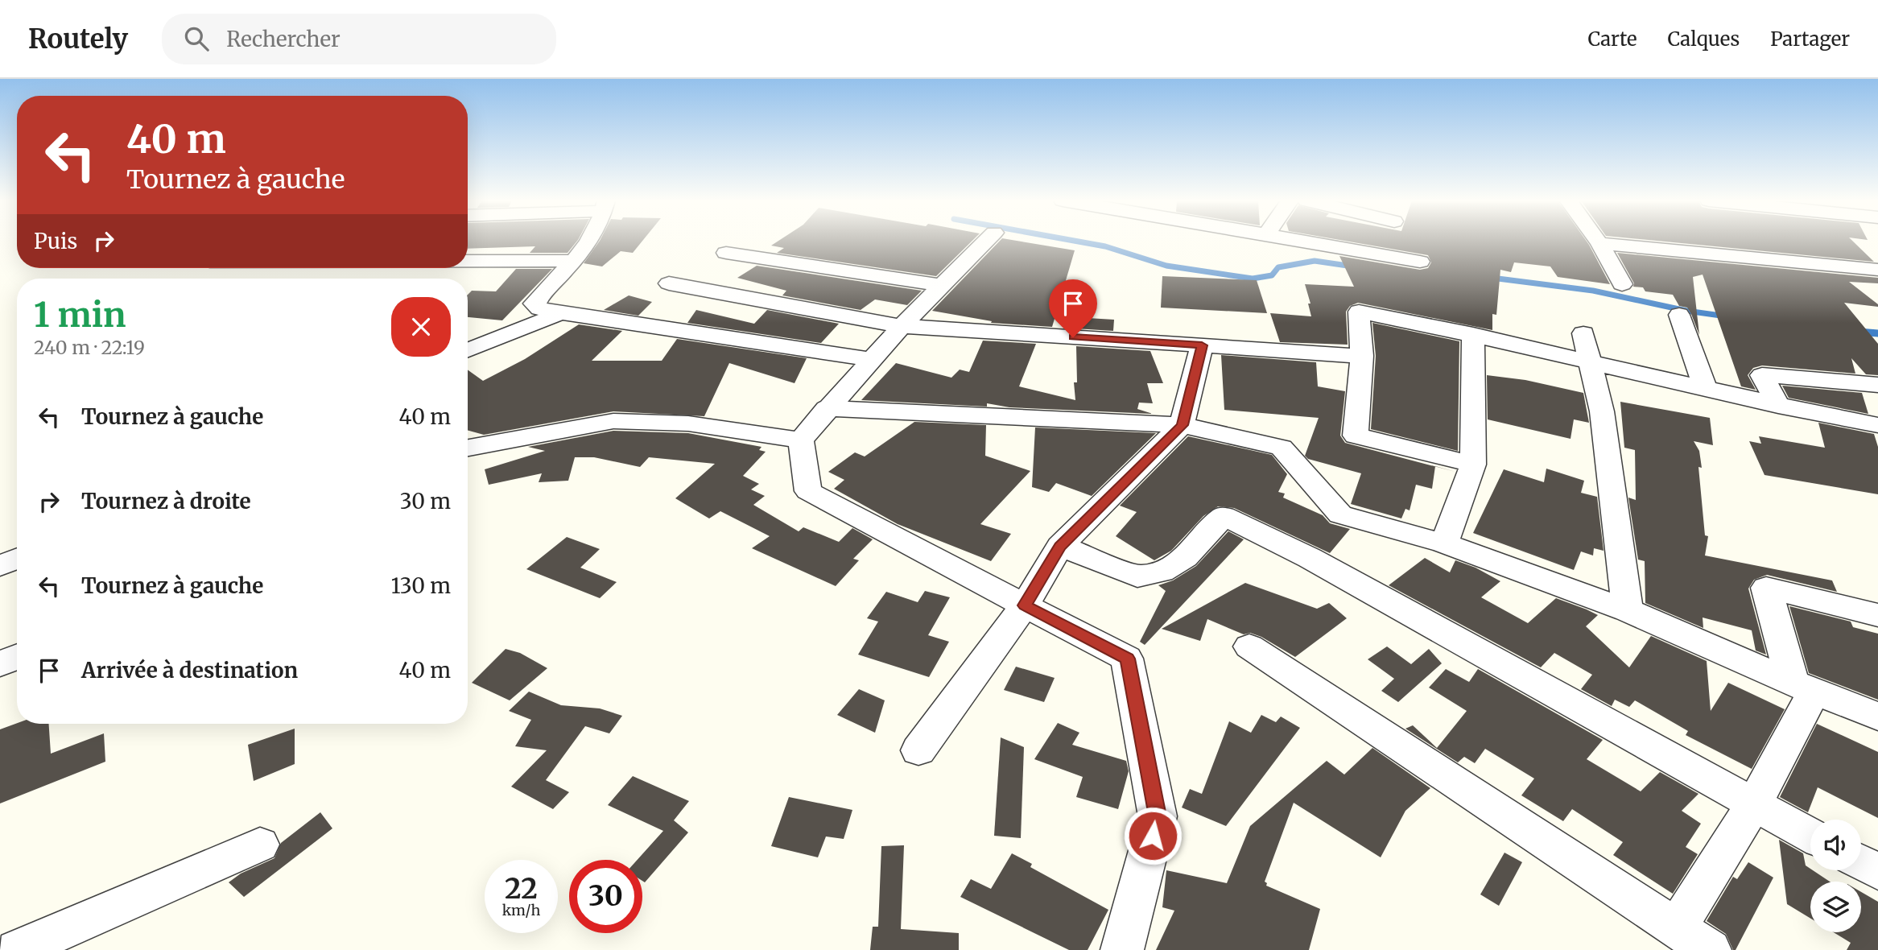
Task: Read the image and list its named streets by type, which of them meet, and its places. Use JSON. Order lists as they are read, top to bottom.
{
  "page": {
    "header": "Routely",
    "search": "Rechercher",
    "nav": ["Carte", "Calques", "Partager"],
    "turn": ["40 m", "Tournez à gauche"],
    "then": "Puis",
    "heading": ["1 min", "240 m · 22:19"],
    "list": [
      {
        "name": "Tournez à gauche",
        "value": "40 m"
      },
      {
        "name": "Tournez à droite",
        "value": "30 m"
      },
      {
        "name": "Tournez à gauche",
        "value": "130 m"
      },
      {
        "name": "Arrivée à destination",
        "value": "40 m"
      }
    ],
    "speed": "22 km/h",
    "limit": "30"
  }
}
